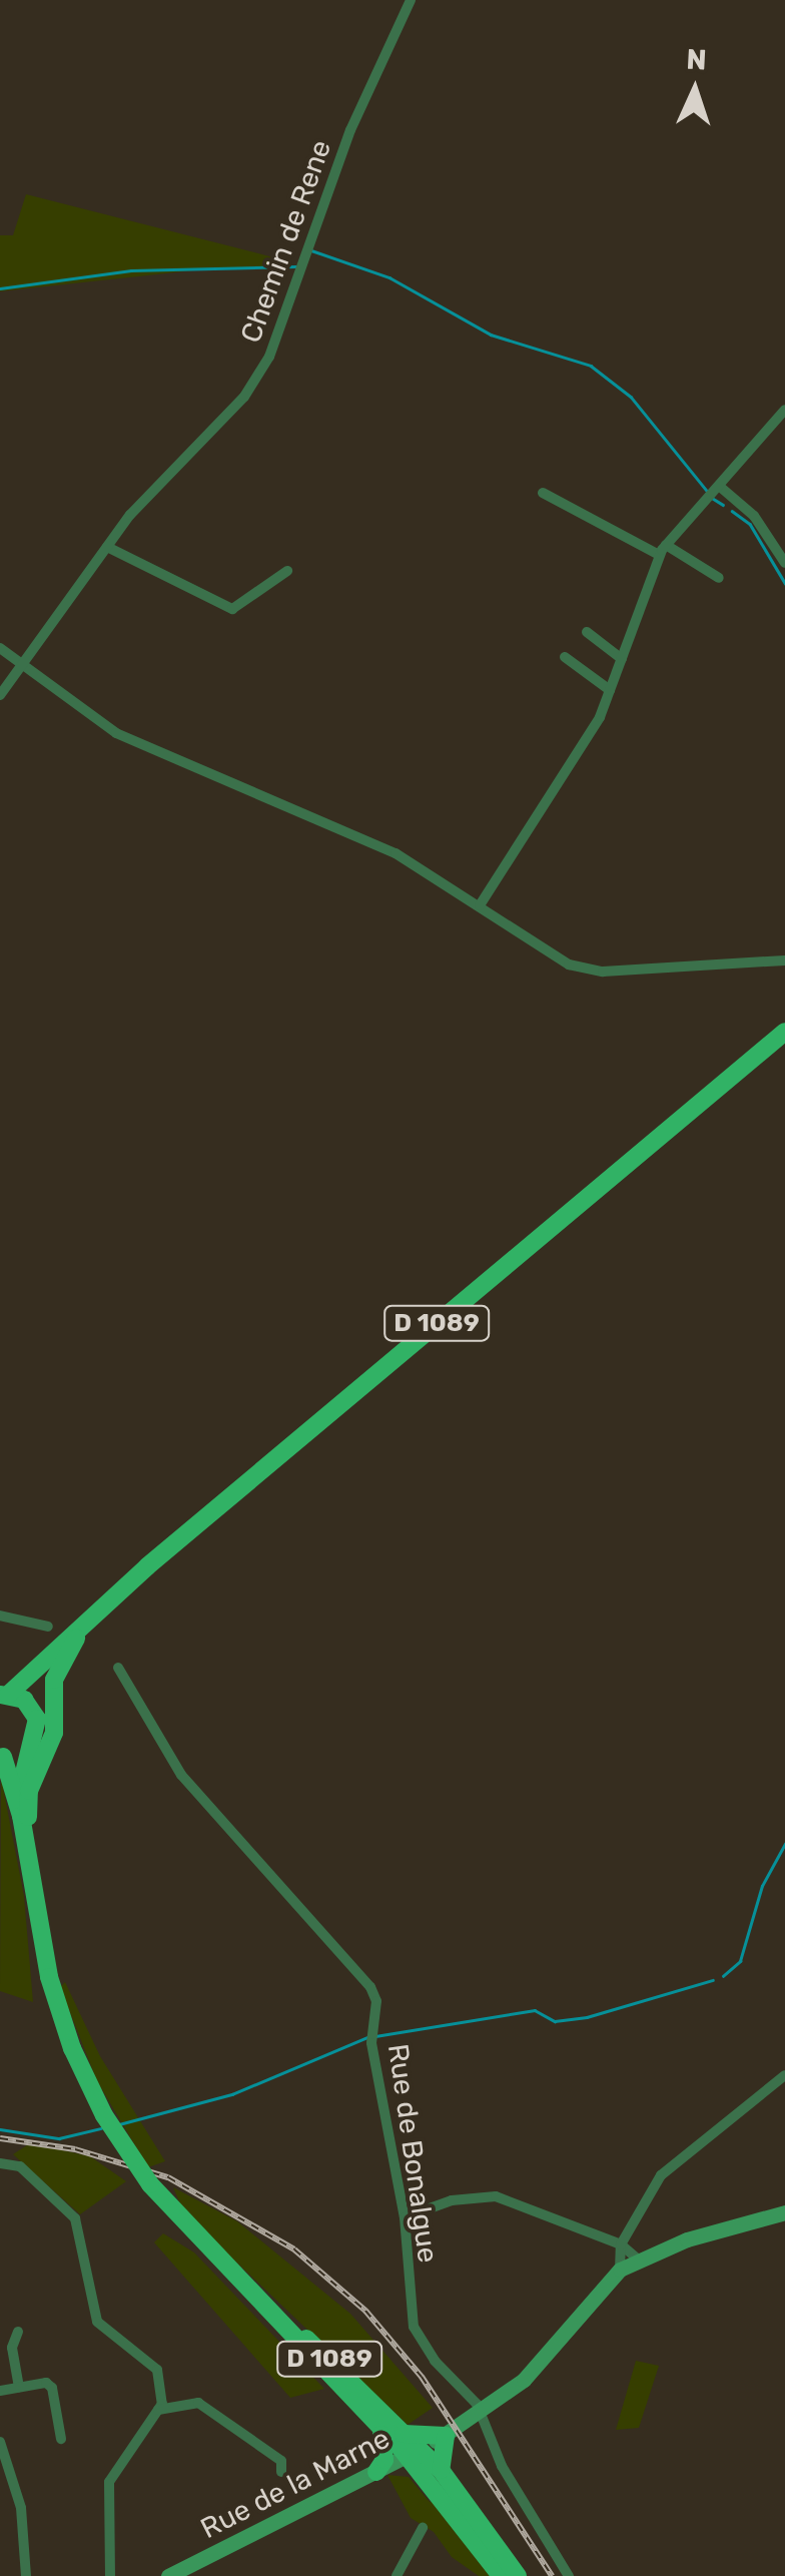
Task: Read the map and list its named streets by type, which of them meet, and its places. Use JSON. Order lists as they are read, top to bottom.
{
  "streets": {
    "main road": ["D 1089", "Rue de la Marne"],
    "street": ["Chemin de Rene", "Rue de Bonalgue"]
  },
  "crossings": [
    ["D 1089", "Rue de la Marne"],
    ["Rue de Bonalgue", "Rue de la Marne"]
  ],
  "north": "top"
}
